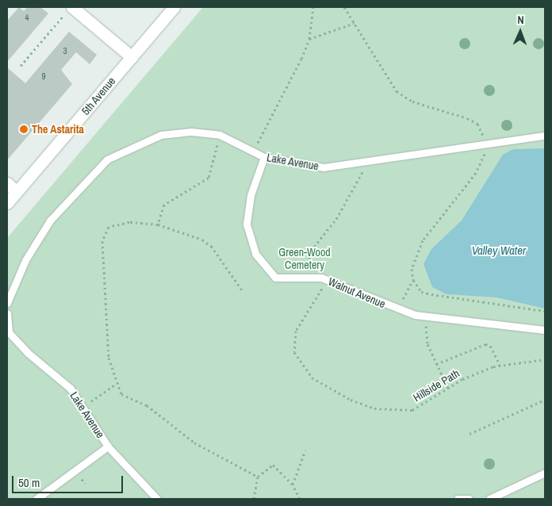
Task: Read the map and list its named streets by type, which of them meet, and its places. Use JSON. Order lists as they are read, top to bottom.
{
  "streets": {
    "street": ["5th Avenue"],
    "lane": ["Lake Avenue", "Walnut Avenue"],
    "path": ["Hillside Path"]
  },
  "crossings": [
    ["Lake Avenue", "Walnut Avenue"],
    ["Walnut Avenue", "Hillside Path"]
  ],
  "water": ["Valley Water"],
  "parks": ["Green-Wood Cemetery"],
  "places": ["The Astarita"],
  "house_numbers": ["4", "3", "9"],
  "scale_bar": "50 m",
  "north": "top"
}
